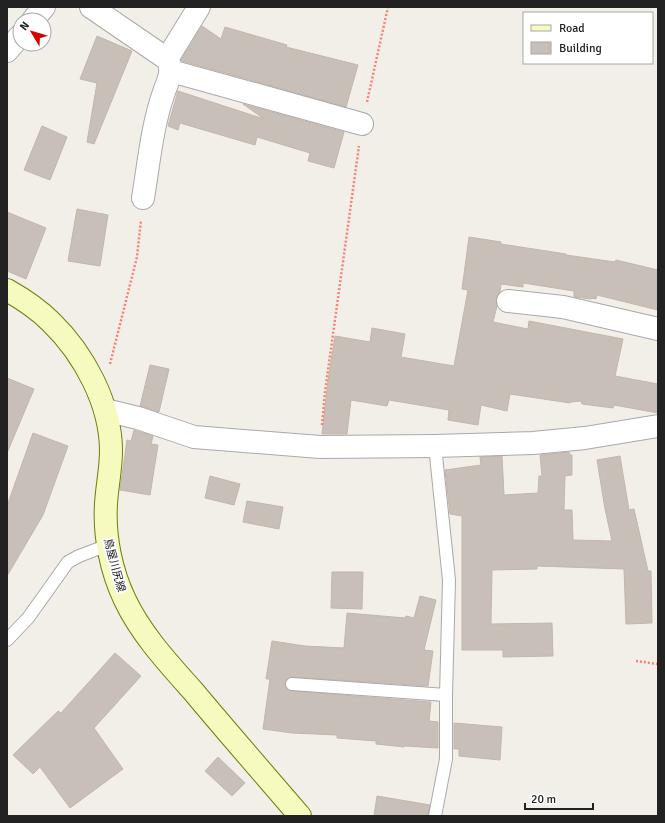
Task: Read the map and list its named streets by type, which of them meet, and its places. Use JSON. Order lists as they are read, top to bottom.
{
  "streets": {
    "main road": ["鳥屋川尻線"]
  },
  "legend": ["Road", "Building"],
  "scale_bar": "20 m",
  "north": "top left"
}
